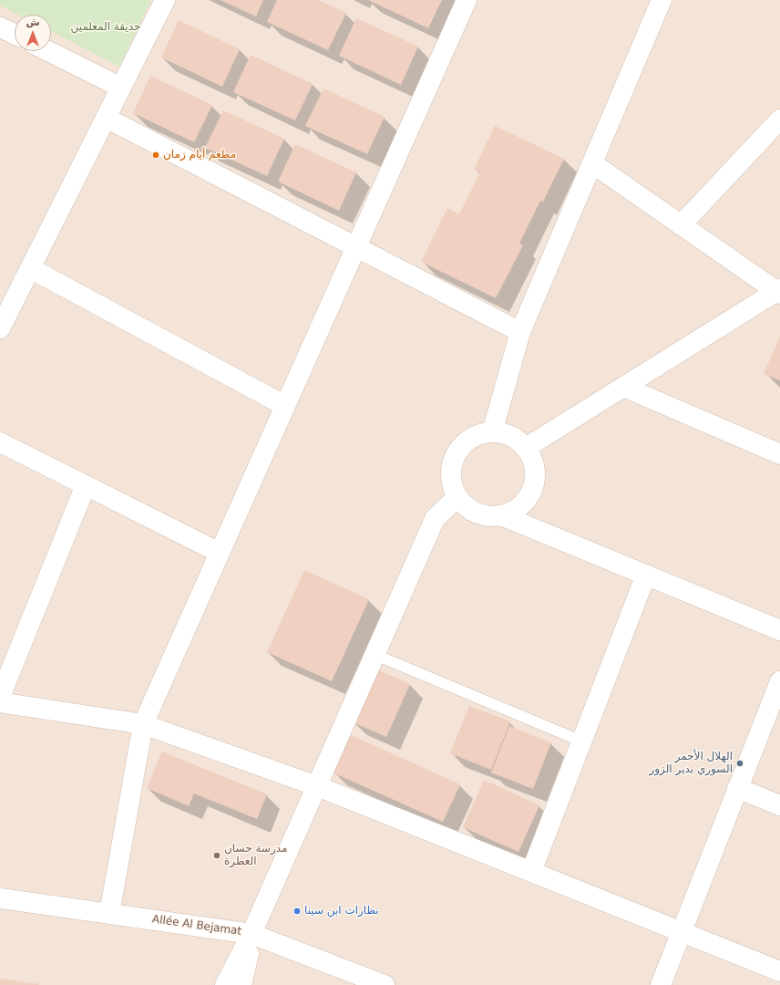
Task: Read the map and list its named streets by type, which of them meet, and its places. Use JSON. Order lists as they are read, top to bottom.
{
  "streets": {
    "street": ["Allée Al Bejamat"]
  },
  "parks": ["حديقة المعلمين"],
  "places": [
    "مطعم أيام زمان",
    "الهلال الأحمر السوري بدير الزور",
    "مدرسة حسان العطرة",
    "نظارات ابن سينا"
  ],
  "north": "top"
}
